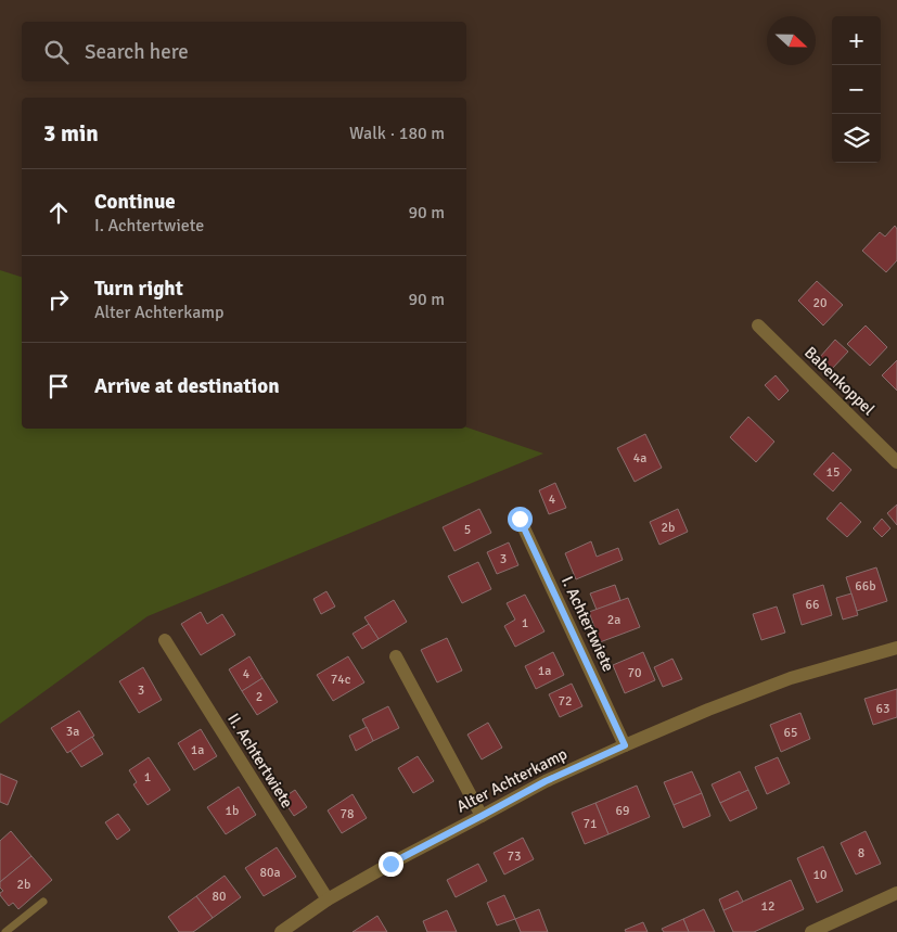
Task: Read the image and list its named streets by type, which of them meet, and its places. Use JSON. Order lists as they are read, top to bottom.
{
  "streets": {
    "street": [
      "Babenkoppel",
      "I. Achtertwiete",
      "II. Achtertwiete",
      "Alter Achterkamp"
    ]
  },
  "crossings": [
    ["I. Achtertwiete", "Alter Achterkamp"],
    ["II. Achtertwiete", "Alter Achterkamp"]
  ],
  "house_numbers": [
    "20",
    "4a",
    "15",
    "4",
    "2b",
    "5",
    "3",
    "66b",
    "66",
    "2a",
    "1",
    "1a",
    "70",
    "4",
    "74c",
    "3",
    "2",
    "72",
    "63",
    "3a",
    "65",
    "1a",
    "1",
    "1b",
    "69",
    "78",
    "71",
    "8",
    "73",
    "80a",
    "10",
    "2b",
    "80",
    "12"
  ],
  "north": "right",
  "page": {
    "map_buttons": ["+", "−"],
    "search": "Search here",
    "heading": ["3 min", "Walk · 180 m"],
    "list": [
      ["Continue", "I. Achtertwiete", "90 m"],
      ["Turn right", "Alter Achterkamp", "90 m"],
      "Arrive at destination"
    ]
  }
}
